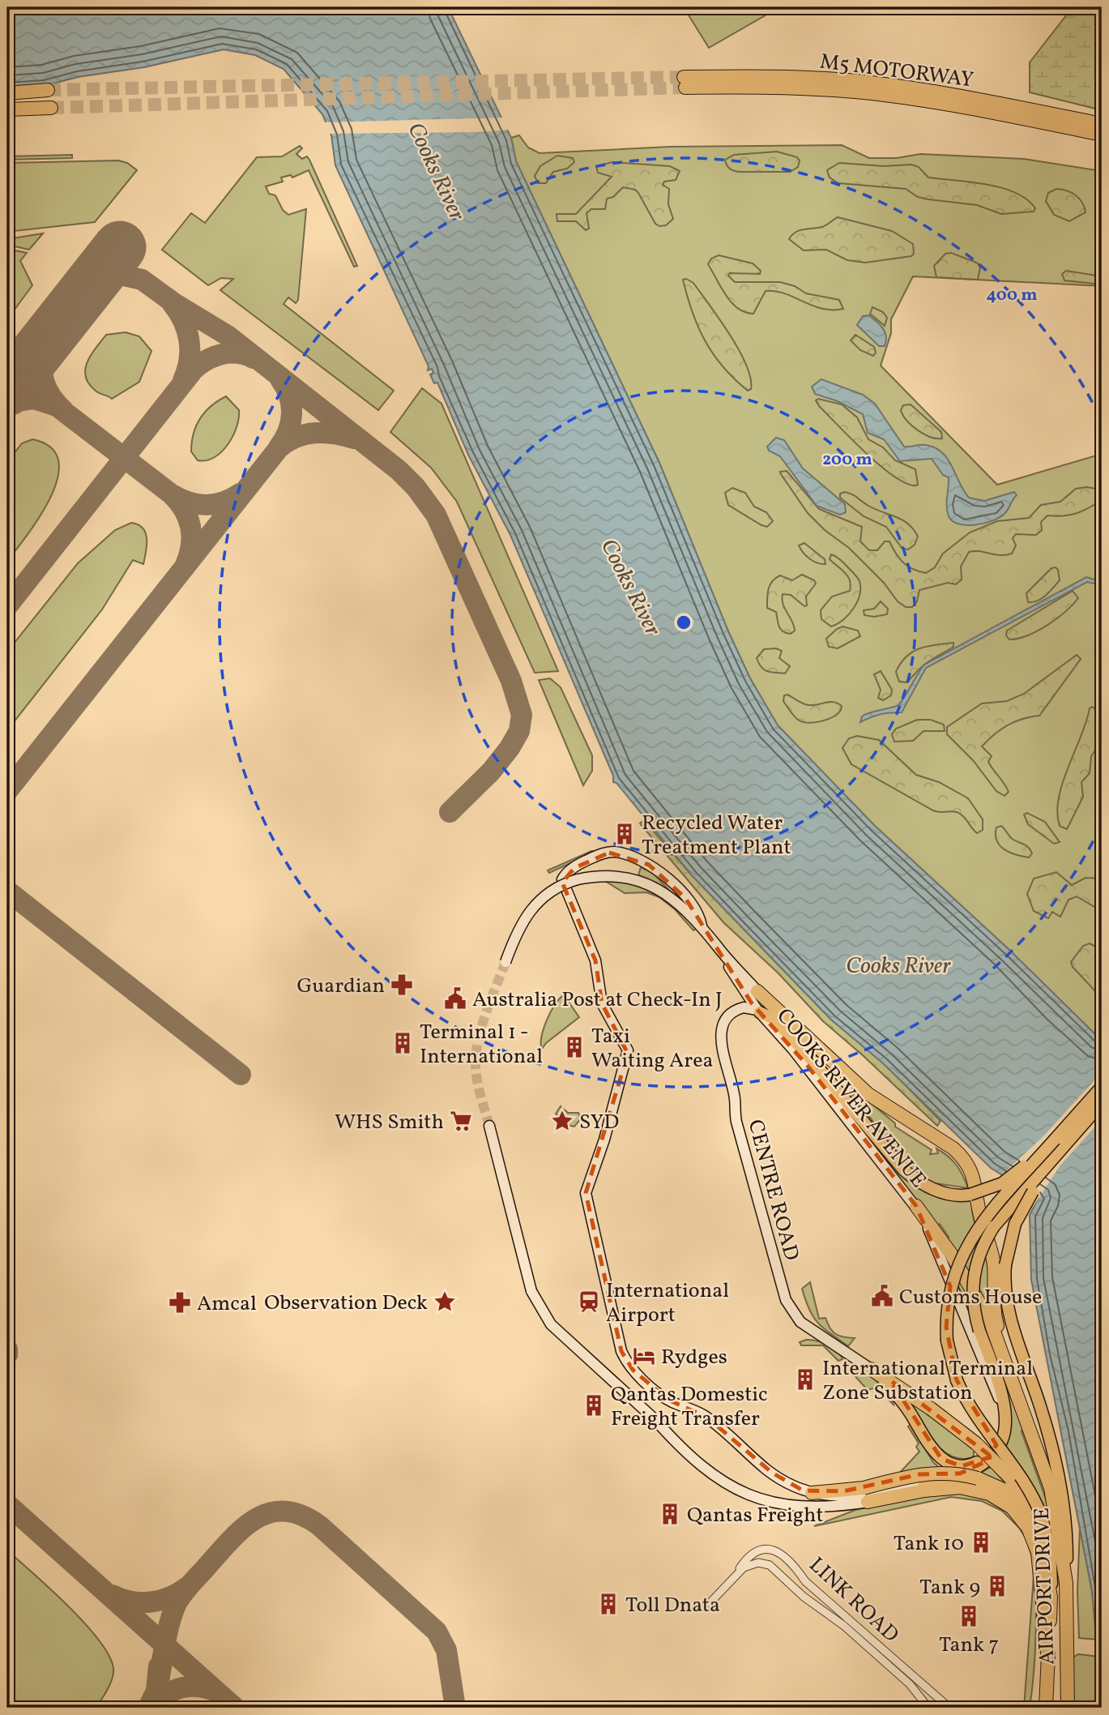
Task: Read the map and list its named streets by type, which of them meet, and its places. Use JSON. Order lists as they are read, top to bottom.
{
  "streets": {
    "highway": ["M5 MOTORWAY", "AIRPORT DRIVE"],
    "street": ["COOKS RIVER AVENUE", "CENTRE ROAD", "LINK ROAD"]
  },
  "crossings": [
    ["COOKS RIVER AVENUE", "CENTRE ROAD"]
  ],
  "water": ["Cooks River"],
  "places": {
    "building": [
      "Recycled Water Treatment Plant",
      "Terminal 1 - International",
      "Taxi Waiting Area",
      "International Terminal Zone Substation",
      "Qantas Domestic Freight Transfer",
      "Qantas Freight",
      "Tank 10",
      "Tank 9",
      "Toll Dnata",
      "Tank 7"
    ],
    "pharmacy": ["Guardian", "Amcal"],
    "public building": ["Australia Post at Check-In J", "Customs House"],
    "supermarket": ["WHS Smith"],
    "place": ["SYD", "Observation Deck"],
    "station": ["International Airport"],
    "hotel": ["Rydges"]
  },
  "rings": ["400 m", "200 m"]
}
